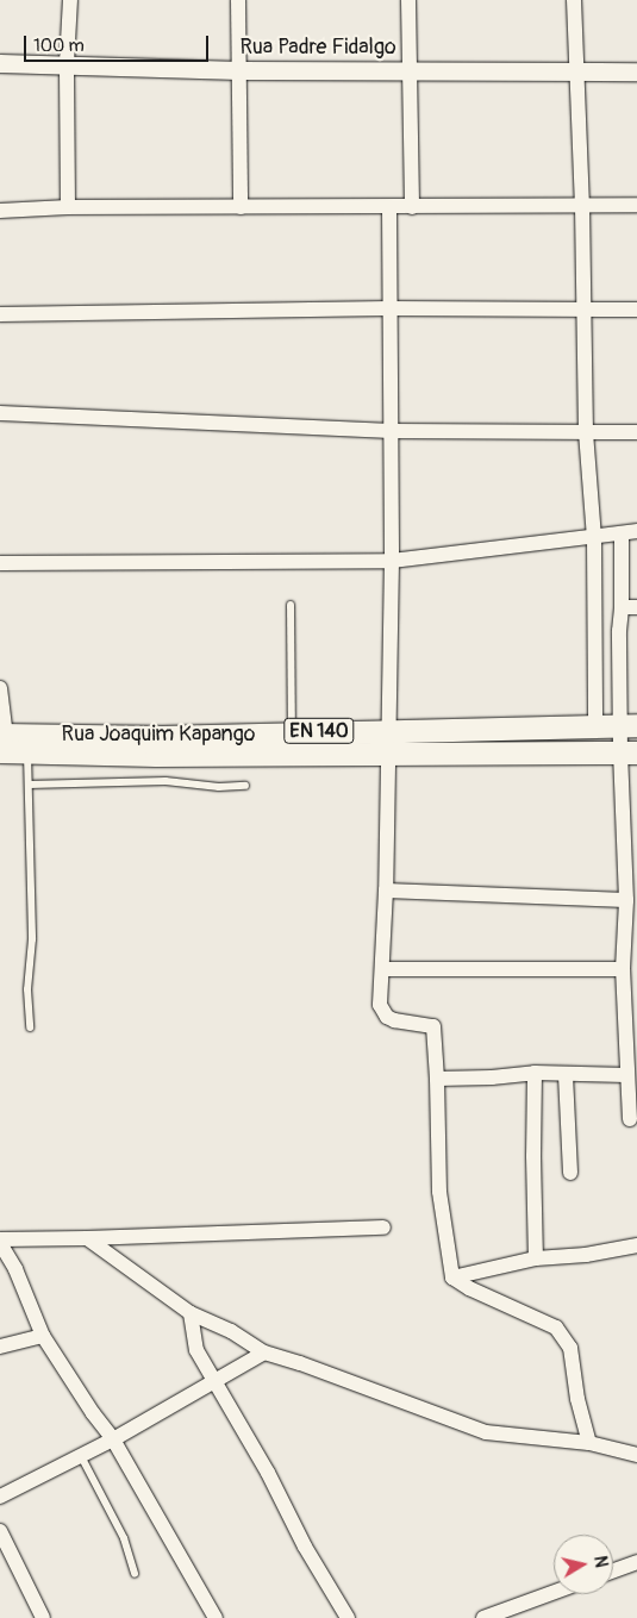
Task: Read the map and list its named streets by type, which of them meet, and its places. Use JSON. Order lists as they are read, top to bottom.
{
  "streets": {
    "main road": ["EN 140", "Rua Joaquim Kapango"],
    "street": ["Rua Padre Fidalgo"]
  },
  "scale_bar": "100 m",
  "north": "right"
}
